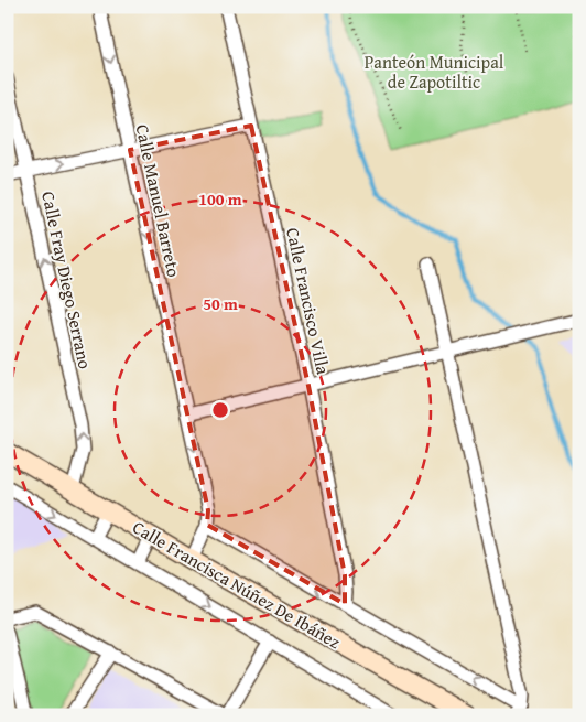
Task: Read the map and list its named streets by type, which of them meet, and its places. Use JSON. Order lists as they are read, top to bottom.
{
  "streets": {
    "street": [
      "Calle Manuel Barreto",
      "Calle Fray Diego Serrano",
      "Calle Francisco Villa",
      "Calle Francisca Núñez De Ibáñez"
    ]
  },
  "crossings": [
    ["Calle Manuel Barreto", "Calle Francisca Núñez De Ibáñez"],
    ["Calle Fray Diego Serrano", "Calle Francisca Núñez De Ibáñez"]
  ],
  "one_way": ["Calle Manuel Barreto", "Calle Fray Diego Serrano"],
  "parks": ["Panteón Municipal de Zapotiltic"],
  "rings": ["100 m", "50 m"]
}
